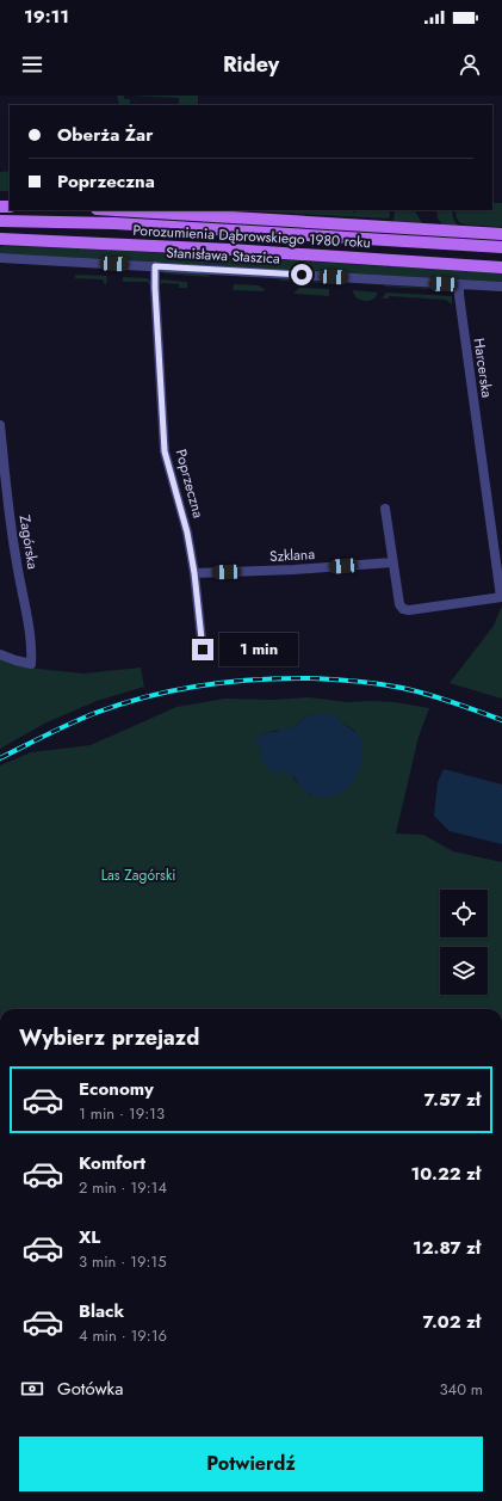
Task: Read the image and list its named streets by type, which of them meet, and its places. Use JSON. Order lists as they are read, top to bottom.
{
  "streets": {
    "main road": ["Porozumienia Dąbrowskiego 1980 roku"],
    "street": [
      "Stanisława Staszica",
      "Harcerska",
      "Poprzeczna",
      "Zagórska",
      "Szklana"
    ]
  },
  "crossings": [
    ["Stanisława Staszica", "Harcerska"],
    ["Stanisława Staszica", "Poprzeczna"],
    ["Poprzeczna", "Szklana"]
  ],
  "parks": ["Las Zagórski"],
  "page": {
    "status": "19:11",
    "header": "Ridey",
    "banner": ["Oberża Żar", "Poprzeczna"],
    "bubble": "1 min",
    "heading": "Wybierz przejazd",
    "list": [
      {
        "name": "Economy",
        "note": "1 min · 19:13",
        "value": "7.57 zł"
      },
      {
        "name": "Komfort",
        "note": "2 min · 19:14",
        "value": "10.22 zł"
      },
      {
        "name": "XL",
        "note": "3 min · 19:15",
        "value": "12.87 zł"
      },
      {
        "name": "Black",
        "note": "4 min · 19:16",
        "value": "7.02 zł"
      }
    ],
    "pay": ["Gotówka", "340 m"],
    "buttons": "Potwierdź"
  }
}
